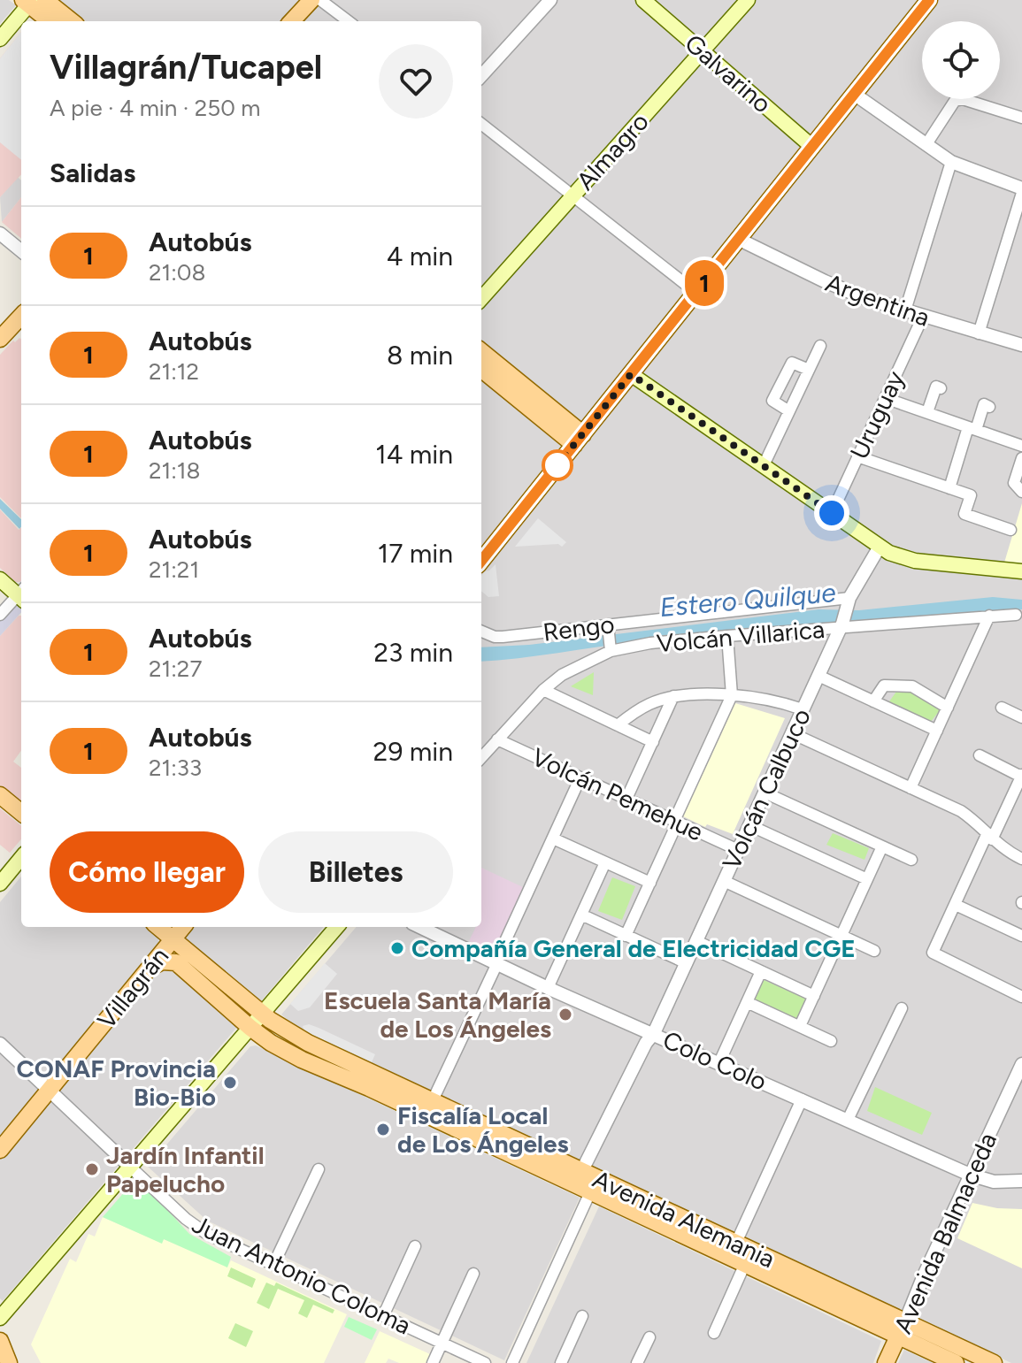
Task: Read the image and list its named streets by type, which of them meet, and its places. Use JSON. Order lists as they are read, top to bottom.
{
  "streets": {
    "main road": [
      "Galvarino",
      "Almagro",
      "Villagrán",
      "Avenida Alemania",
      "Avenida Balmaceda"
    ],
    "street": [
      "Argentina",
      "Uruguay",
      "Rengo",
      "Volcán Villarica",
      "Volcán Calbuco",
      "Volcán Pemehue",
      "Colo Colo",
      "Juan Antonio Coloma"
    ]
  },
  "crossings": [
    ["Galvarino", "Almagro"],
    ["Argentina", "Uruguay"],
    ["Rengo", "Volcán Calbuco"],
    ["Volcán Villarica", "Volcán Calbuco"],
    ["Volcán Villarica", "Volcán Pemehue"],
    ["Volcán Calbuco", "Volcán Pemehue"],
    ["Volcán Calbuco", "Colo Colo"],
    ["Volcán Calbuco", "Avenida Alemania"],
    ["Villagrán", "Avenida Alemania"],
    ["Colo Colo", "Avenida Balmaceda"],
    ["Avenida Alemania", "Avenida Balmaceda"]
  ],
  "water": ["Estero Quilque"],
  "places": [
    "Compañía General de Electricidad CGE",
    "Escuela Santa María de Los Ángeles",
    "CONAF Provincia Bio-Bio",
    "Fiscalía Local de Los Ángeles",
    "Jardín Infantil Papelucho"
  ],
  "lines": ["bus line 1"],
  "page": {
    "on_map": "1",
    "heading": [
      ["Villagrán/Tucapel", "A pie · 4 min · 250 m"],
      "Salidas"
    ],
    "list": [
      {
        "mark": "1",
        "name": "Autobús",
        "note": "21:08",
        "value": "4 min"
      },
      {
        "mark": "1",
        "name": "Autobús",
        "note": "21:12",
        "value": "8 min"
      },
      {
        "mark": "1",
        "name": "Autobús",
        "note": "21:18",
        "value": "14 min"
      },
      {
        "mark": "1",
        "name": "Autobús",
        "note": "21:21",
        "value": "17 min"
      },
      {
        "mark": "1",
        "name": "Autobús",
        "note": "21:27",
        "value": "23 min"
      },
      {
        "mark": "1",
        "name": "Autobús",
        "note": "21:33",
        "value": "29 min"
      }
    ],
    "buttons": ["Cómo llegar", "Billetes"]
  }
}
